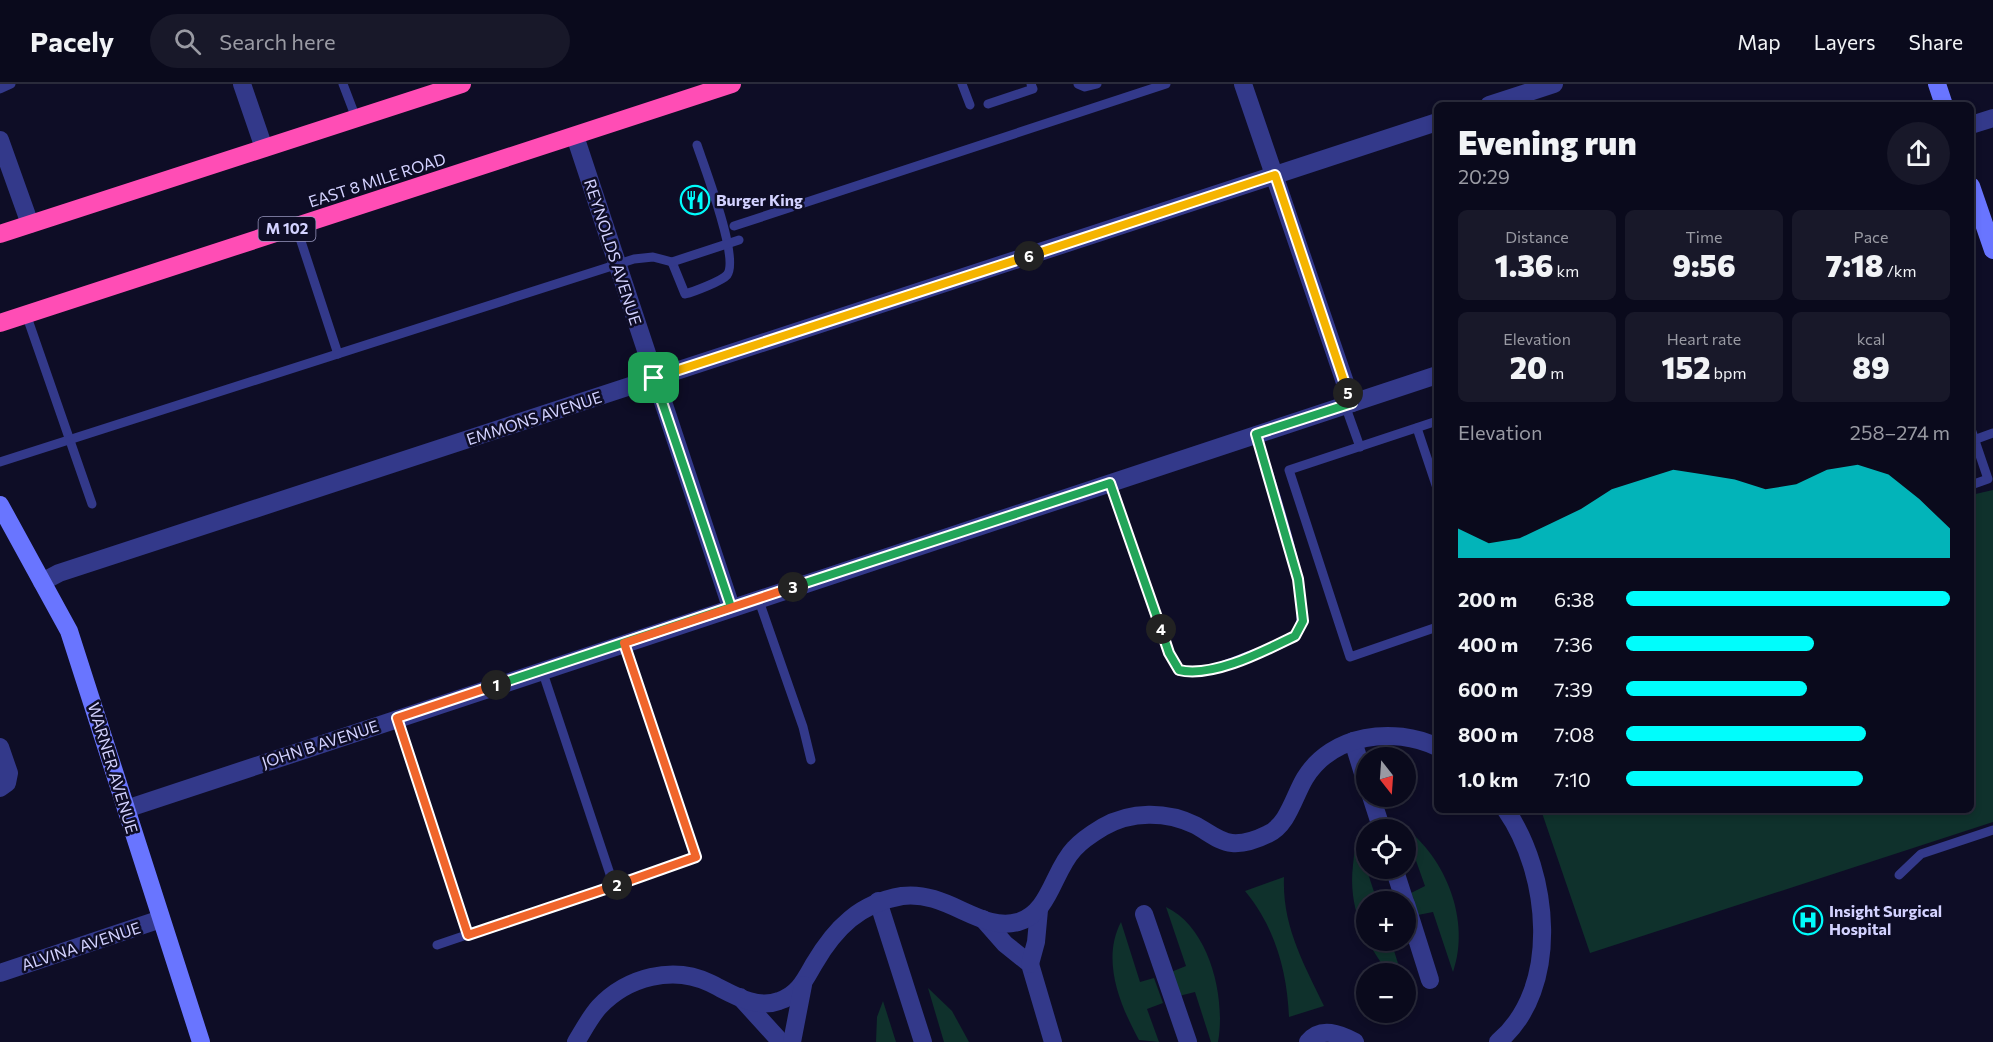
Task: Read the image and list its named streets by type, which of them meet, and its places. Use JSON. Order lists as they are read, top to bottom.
{
  "streets": {
    "highway": ["EAST 8 MILE ROAD", "M 102"],
    "street": [
      "REYNOLDS AVENUE",
      "EMMONS AVENUE",
      "JOHN B AVENUE",
      "WARNER AVENUE",
      "ALVINA AVENUE"
    ]
  },
  "crossings": [
    ["EAST 8 MILE ROAD", "REYNOLDS AVENUE"],
    ["REYNOLDS AVENUE", "EMMONS AVENUE"],
    ["REYNOLDS AVENUE", "JOHN B AVENUE"],
    ["EMMONS AVENUE", "WARNER AVENUE"],
    ["JOHN B AVENUE", "WARNER AVENUE"],
    ["WARNER AVENUE", "ALVINA AVENUE"]
  ],
  "places": {
    "restaurant": ["Burger King"],
    "hospital": ["Insight Surgical Hospital"]
  },
  "north": "bottom",
  "page": {
    "header": "Pacely",
    "search": "Search here",
    "nav": ["Map", "Layers", "Share"],
    "heading": ["Evening run", "20:29"],
    "stats": [
      ["Distance", "1.36 km"],
      ["Time", "9:56"],
      ["Pace", "7:18 /km"],
      ["Elevation", "20 m"],
      ["Heart rate", "152 bpm"],
      ["kcal", "89"]
    ],
    "pins": [
      "6",
      "5",
      "3",
      "4",
      "1",
      "2"
    ],
    "chart": ["Elevation", "258–274 m"],
    "list": [
      {
        "name": "200 m",
        "note": "6:38"
      },
      {
        "name": "400 m",
        "note": "7:36"
      },
      {
        "name": "600 m",
        "note": "7:39"
      },
      {
        "name": "800 m",
        "note": "7:08"
      },
      {
        "name": "1.0 km",
        "note": "7:10"
      }
    ],
    "map_buttons": ["+", "−"]
  }
}
